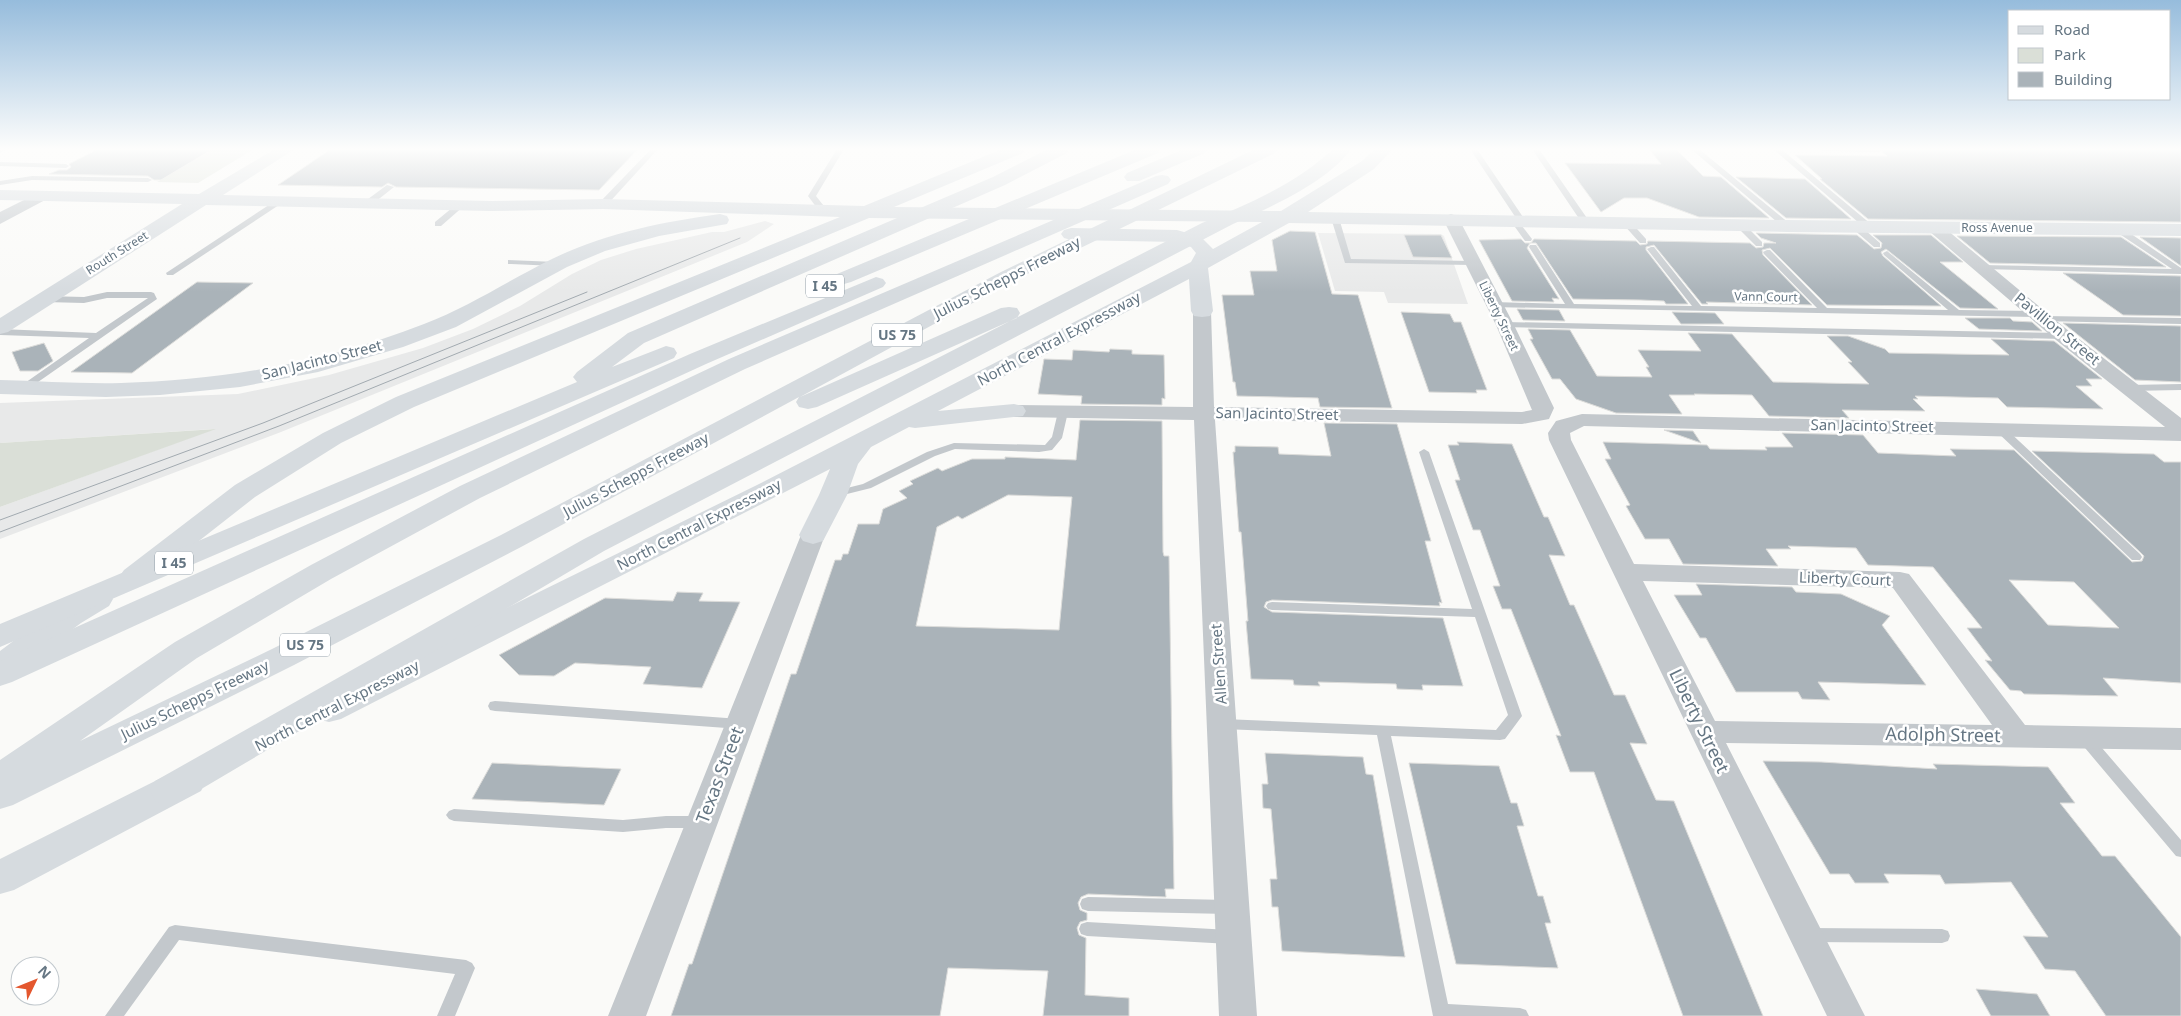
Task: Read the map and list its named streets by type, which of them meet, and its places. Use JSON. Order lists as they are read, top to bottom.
{
  "streets": {
    "main road": [
      "Ross Avenue",
      "Routh Street",
      "Julius Schepps Freeway",
      "I 45",
      "US 75",
      "North Central Expressway",
      "San Jacinto Street"
    ],
    "street": [
      "Liberty Street",
      "Pavillion Street",
      "Liberty Court",
      "Allen Street",
      "Adolph Street",
      "Texas Street"
    ],
    "lane": ["Vann Court"]
  },
  "crossings": [
    ["Ross Avenue", "Routh Street"],
    ["Ross Avenue", "Liberty Street"],
    ["Ross Avenue", "Pavillion Street"],
    ["Ross Avenue", "North Central Expressway"],
    ["Ross Avenue", "San Jacinto Street"],
    ["Vann Court", "Liberty Street"],
    ["Vann Court", "Pavillion Street"],
    ["Liberty Street", "San Jacinto Street"],
    ["Liberty Street", "Liberty Court"],
    ["Liberty Street", "Adolph Street"],
    ["San Jacinto Street", "Allen Street"],
    ["Liberty Court", "Adolph Street"]
  ],
  "legend": ["Road", "Park", "Building"],
  "north": "top right"
}
